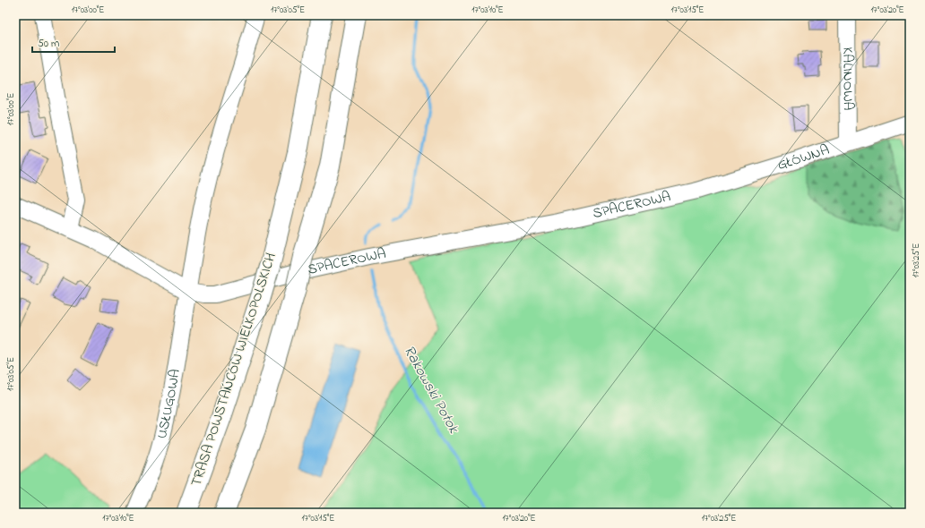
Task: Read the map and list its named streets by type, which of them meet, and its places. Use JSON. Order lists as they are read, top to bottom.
{
  "streets": {
    "highway": ["TRASA POWSTAŃCÓW WIELKOPOLSKICH"],
    "street": [
      "KALINOWA",
      "GŁÓWNA",
      "SPACEROWA",
      "USŁUGOWA"
    ]
  },
  "crossings": [
    ["KALINOWA", "GŁÓWNA"],
    ["GŁÓWNA", "SPACEROWA"],
    ["SPACEROWA", "USŁUGOWA"]
  ],
  "water": ["Rakowski Potok"],
  "scale_bar": "50 m",
  "coordinates": [
    "17°03'00\"E",
    "17°03'05\"E",
    "17°03'10\"E",
    "17°03'15\"E",
    "17°03'20\"E",
    "17°03'25\"E"
  ]
}
